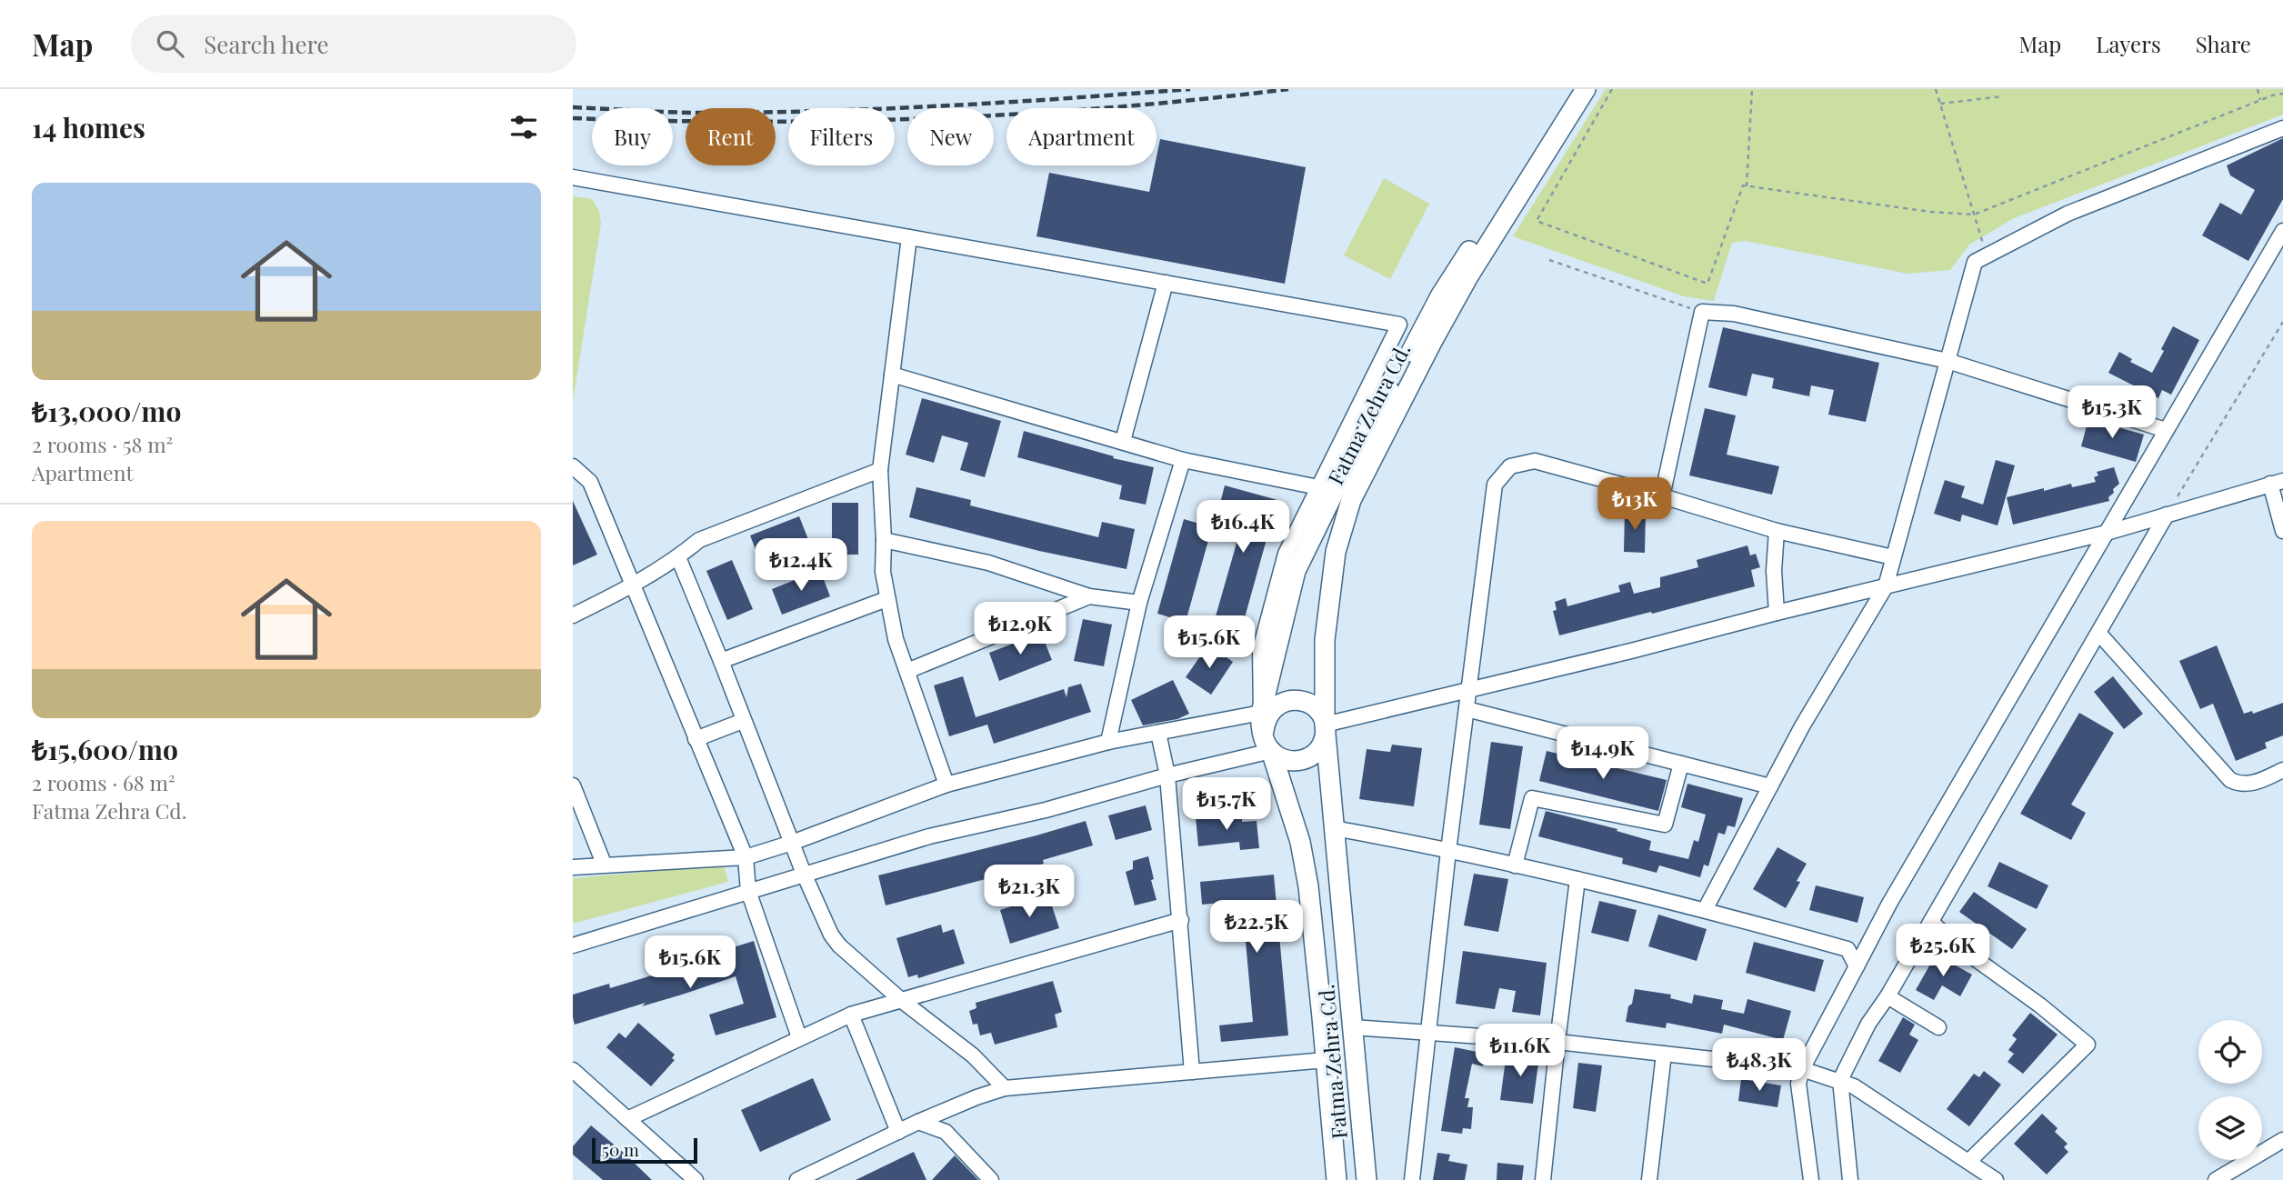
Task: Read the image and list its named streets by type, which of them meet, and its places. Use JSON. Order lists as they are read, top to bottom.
{
  "streets": {
    "main road": ["Fatma Zehra Cd."]
  },
  "scale_bar": "50 m",
  "page": {
    "header": "Map",
    "search": "Search here",
    "nav": ["Map", "Layers", "Share"],
    "heading": "14 homes",
    "chip": [
      "Buy",
      "Rent",
      "Filters",
      "New",
      "Apartment"
    ],
    "list": [
      {
        "name": "₺13,000/mo",
        "note": "2 rooms · 58 m² · Apartment"
      },
      {
        "name": "₺15,600/mo",
        "note": "2 rooms · 68 m² · Fatma Zehra Cd."
      }
    ],
    "price": [
      "₺15.3K",
      "₺13K",
      "₺16.4K",
      "₺12.4K",
      "₺12.9K",
      "₺15.6K",
      "₺14.9K",
      "₺15.7K",
      "₺21.3K",
      "₺22.5K",
      "₺25.6K",
      "₺15.6K",
      "₺11.6K",
      "₺48.3K"
    ],
    "scale": "50 m"
  }
}
